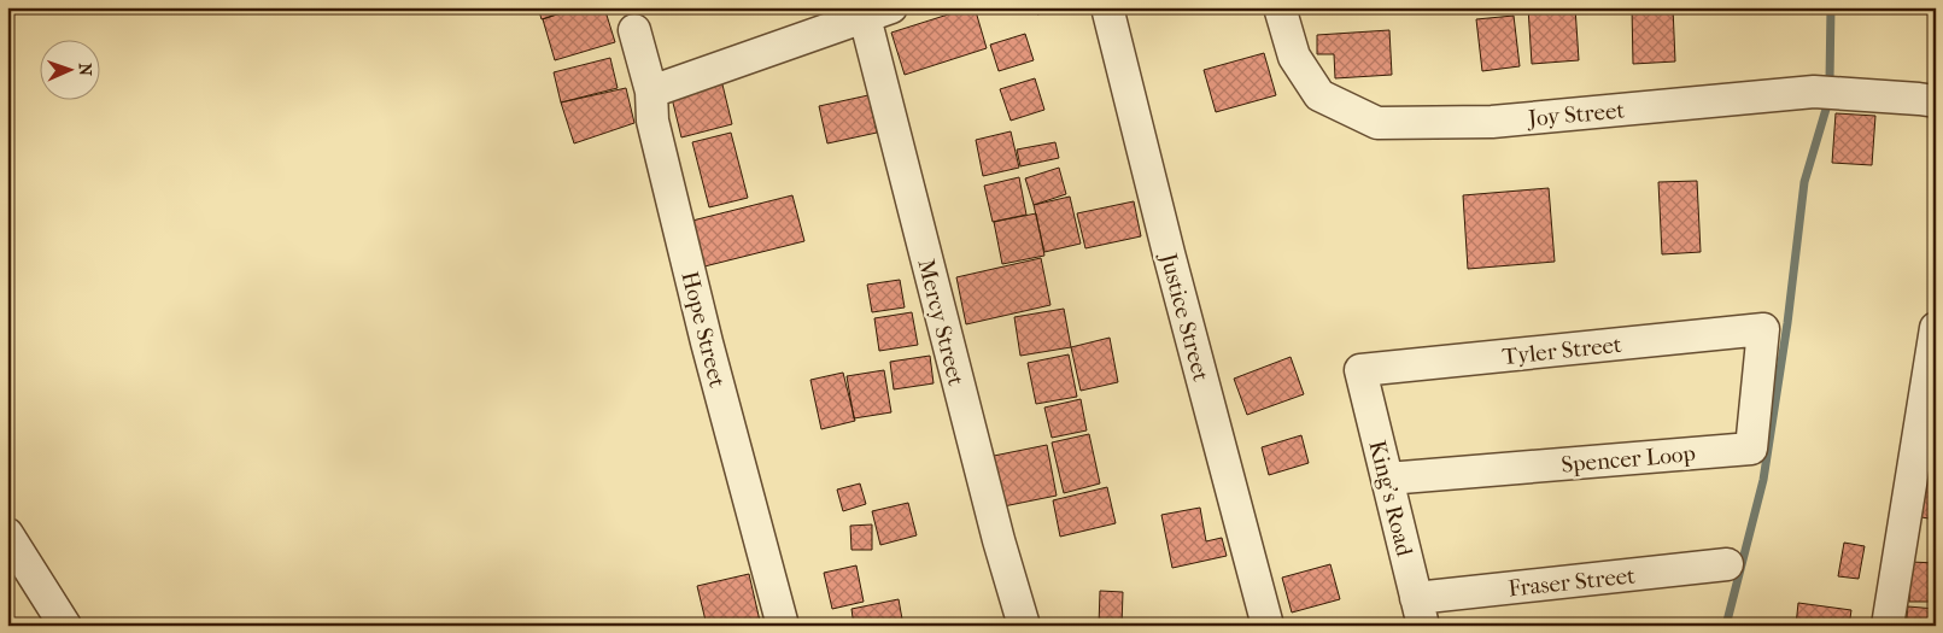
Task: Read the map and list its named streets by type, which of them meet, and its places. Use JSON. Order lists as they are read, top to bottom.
{
  "streets": {
    "street": [
      "Joy Street",
      "Justice Street",
      "Mercy Street",
      "Hope Street",
      "Tyler Street",
      "Spencer Loop",
      "King's Road",
      "Fraser Street"
    ]
  },
  "crossings": [
    ["Tyler Street", "Spencer Loop"],
    ["Tyler Street", "King's Road"],
    ["Spencer Loop", "King's Road"],
    ["King's Road", "Fraser Street"]
  ],
  "north": "right"
}
